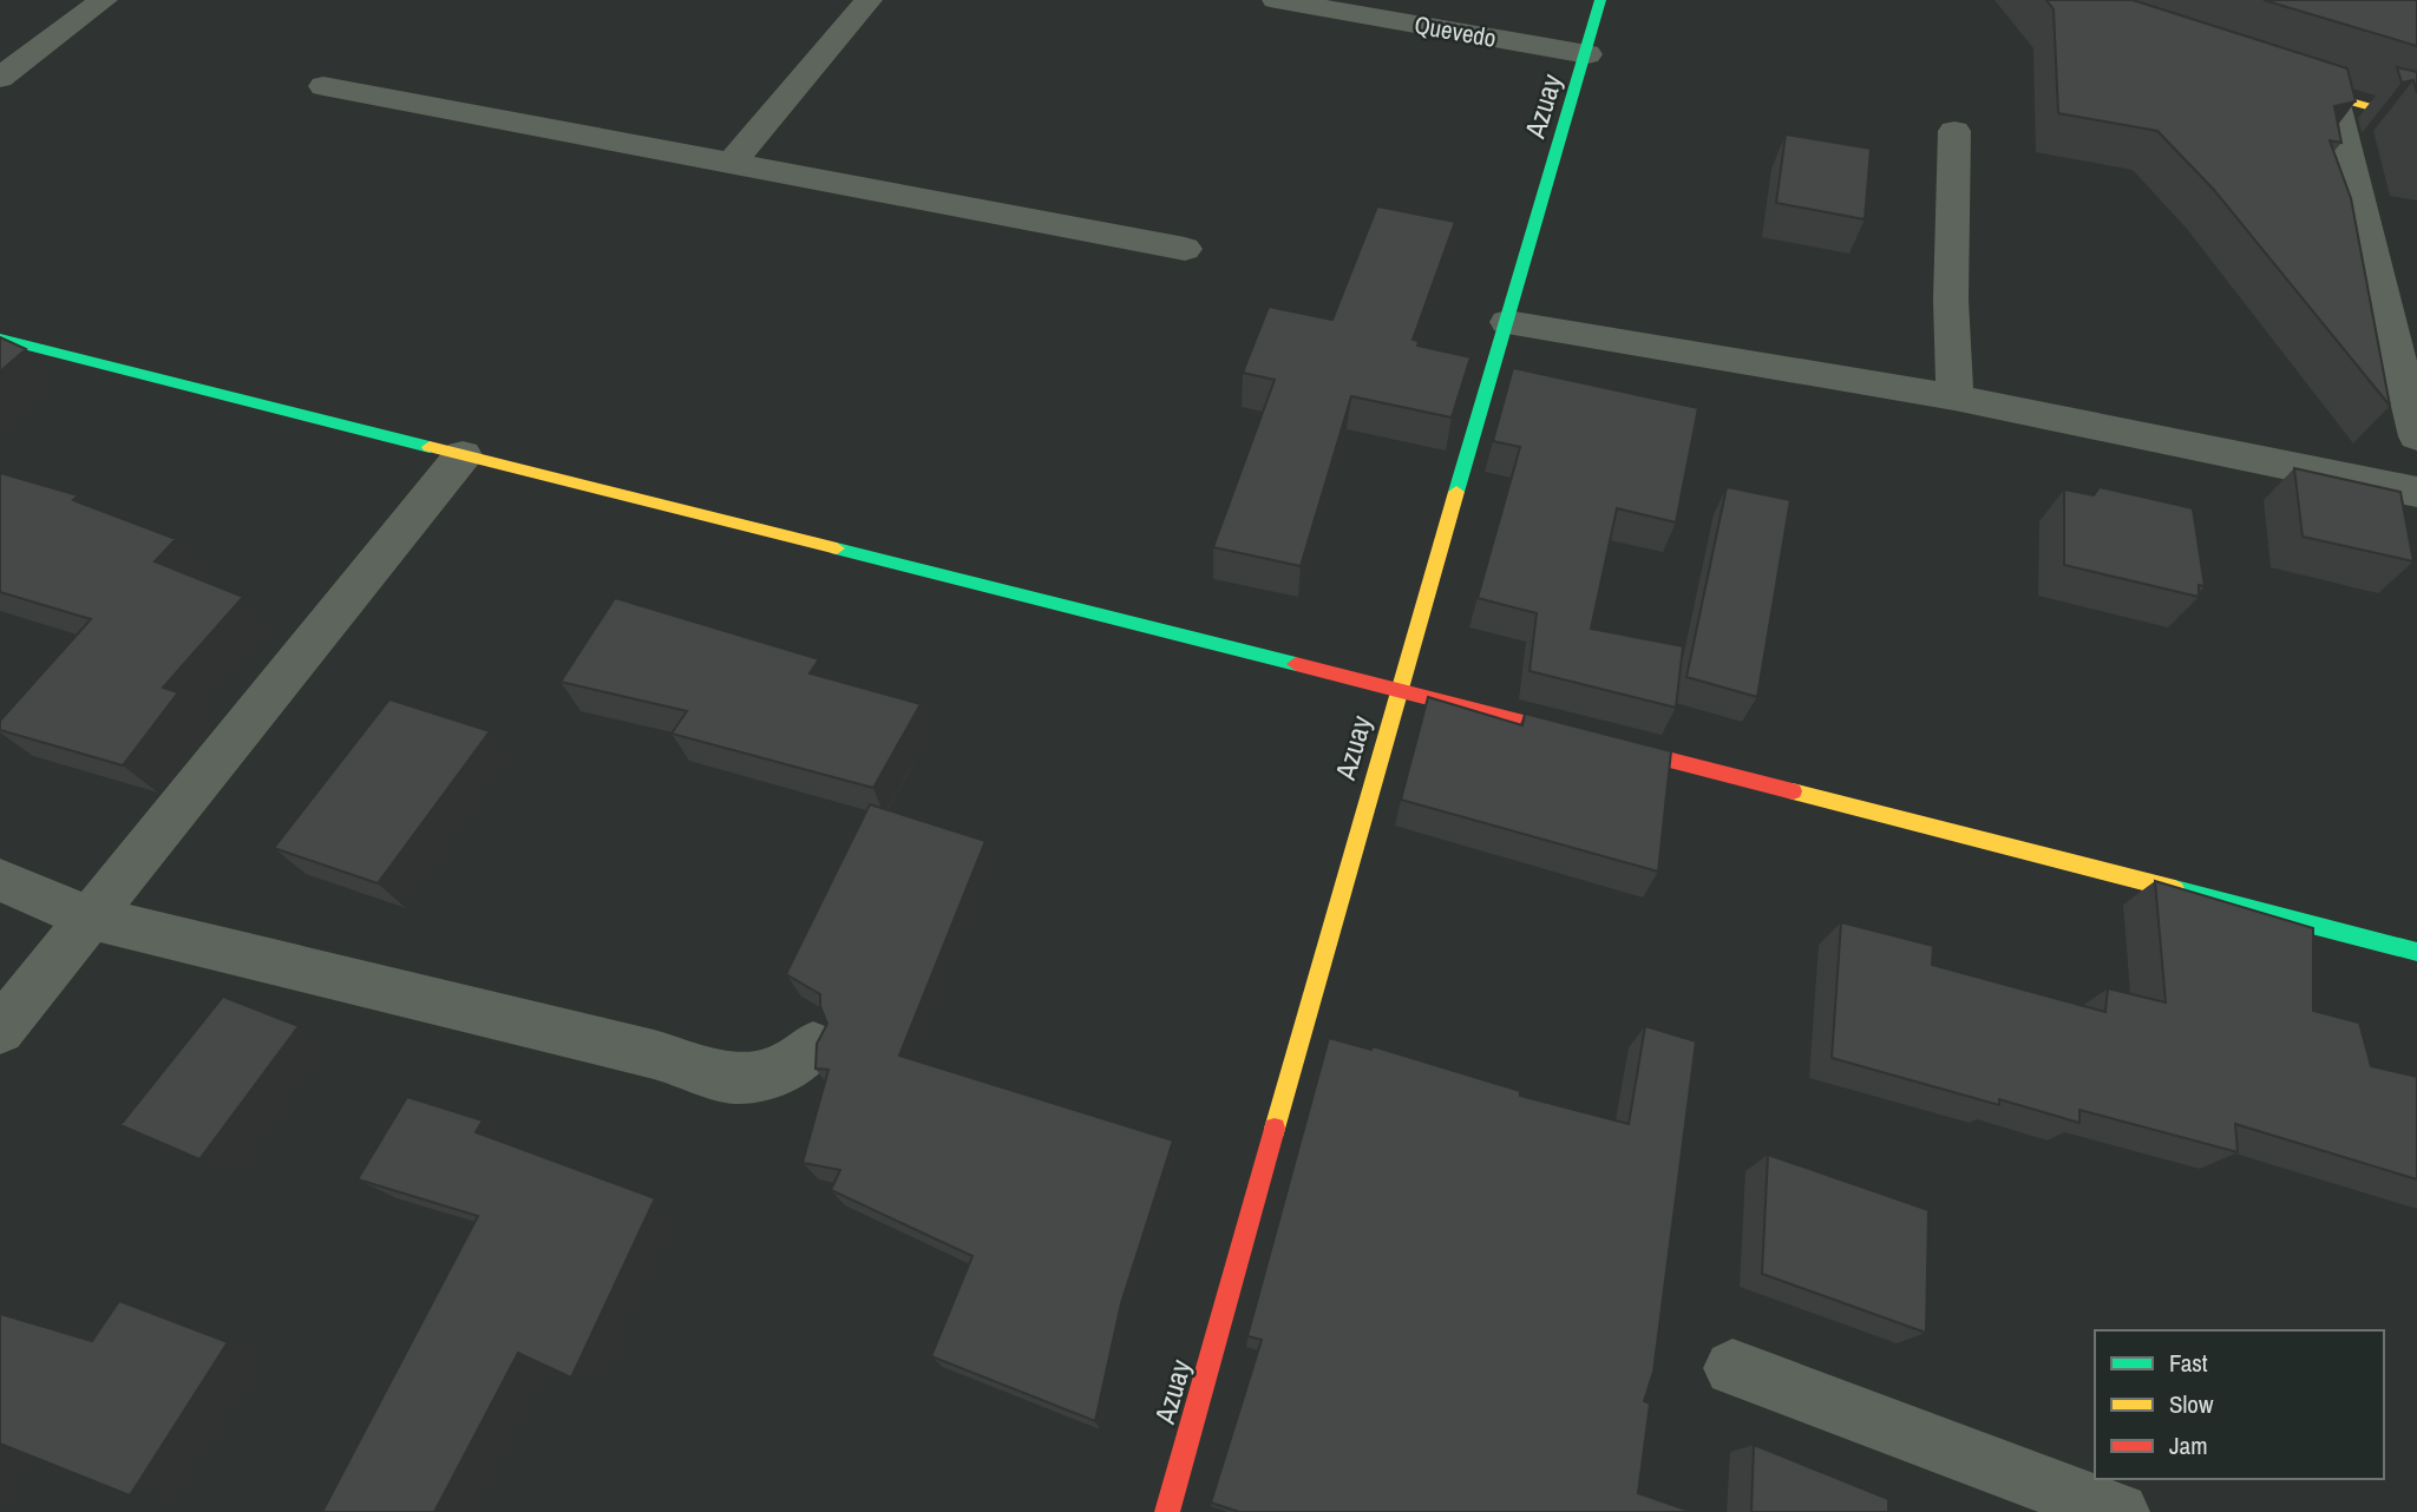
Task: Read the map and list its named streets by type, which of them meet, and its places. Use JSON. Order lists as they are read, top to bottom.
{
  "streets": {
    "street": ["Quevedo", "Azuay"]
  },
  "crossings": [
    ["Quevedo", "Azuay"]
  ],
  "legend": ["Fast", "Slow", "Jam"]
}
